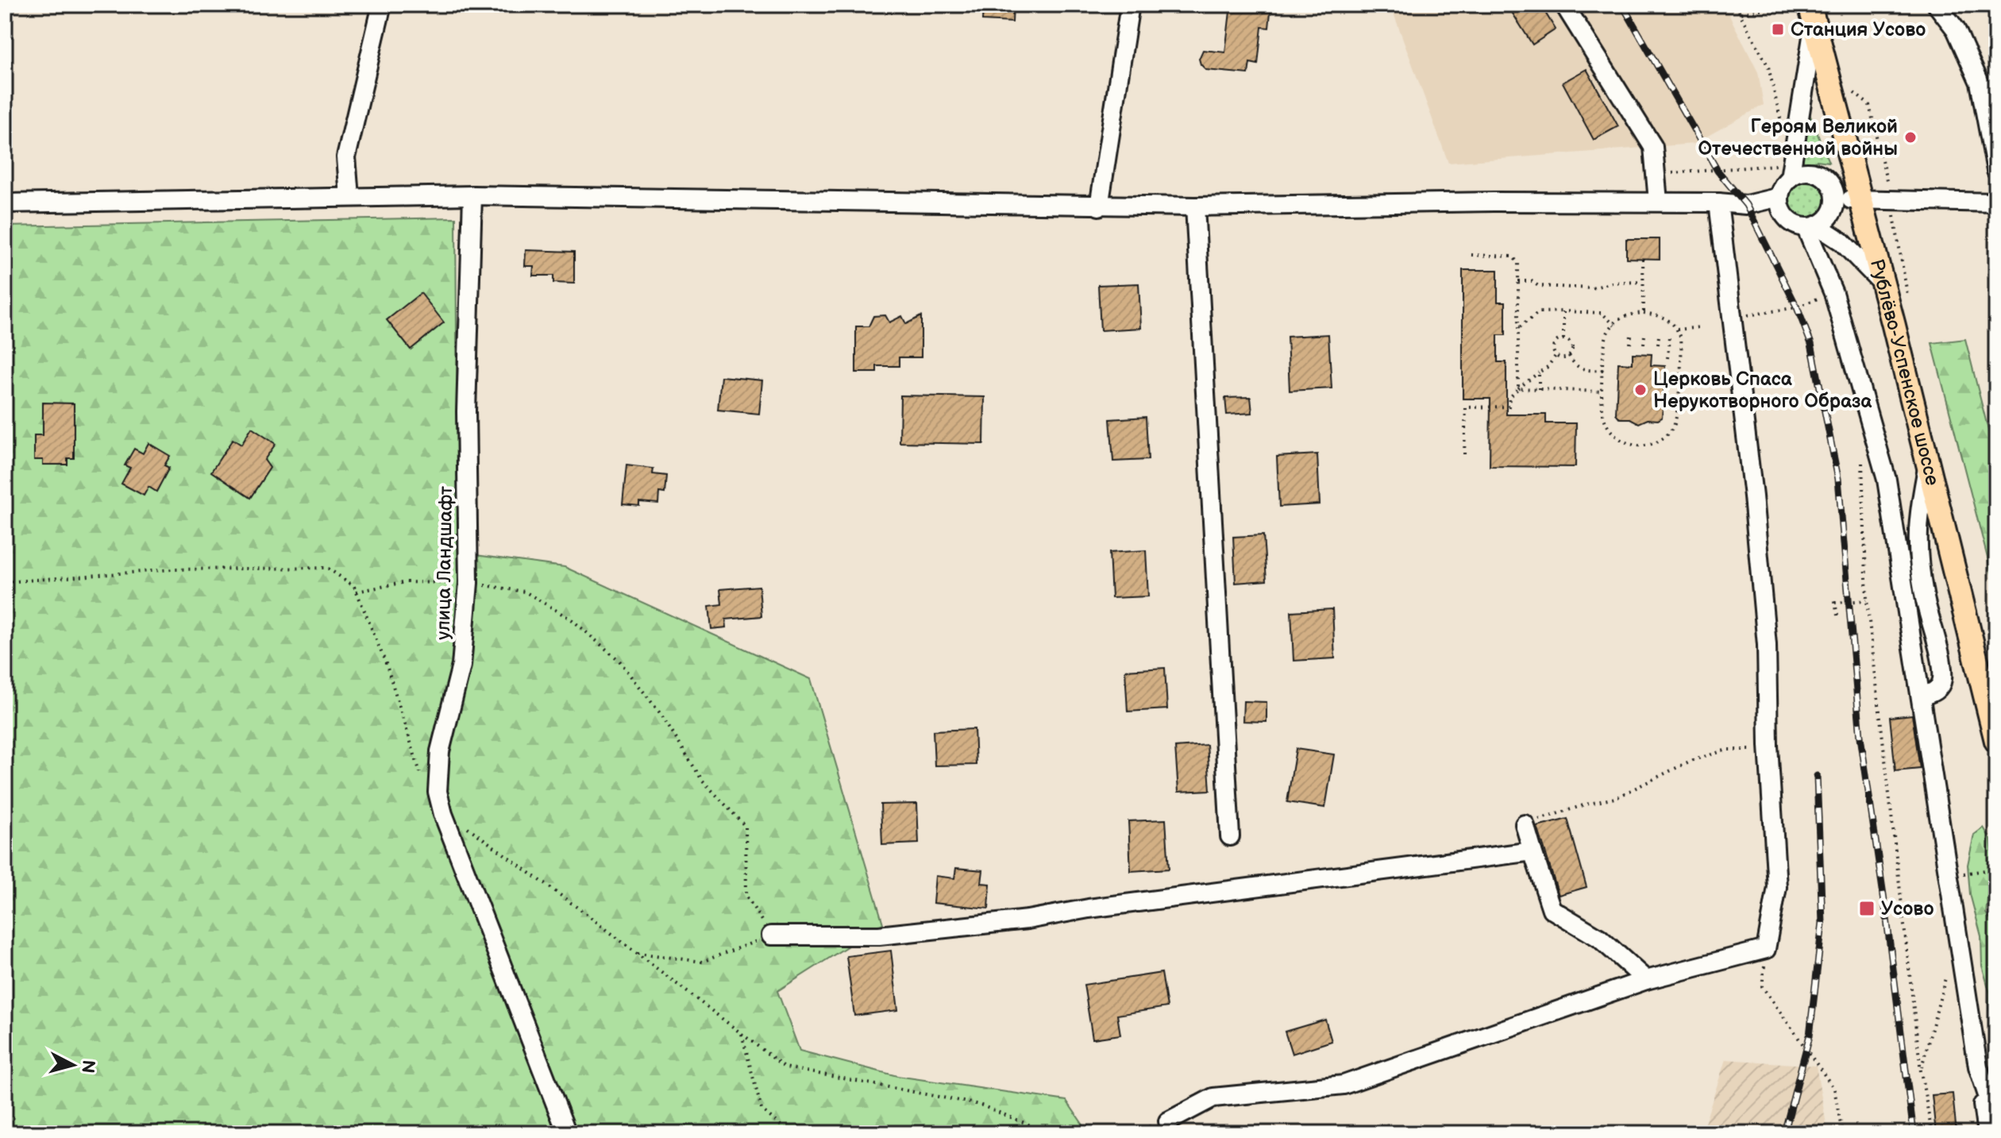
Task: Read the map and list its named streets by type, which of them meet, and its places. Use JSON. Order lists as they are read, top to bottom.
{
  "streets": {
    "main road": ["Рублёво-Успенское шоссе"],
    "street": ["улица Ландшафт"]
  },
  "places": {
    "transit": ["Станция Усово", "Усово"],
    "other": ["Героям Великой Отечественной войны", "Церковь Спаса Нерукотворного Образа"]
  },
  "north": "right"
}
